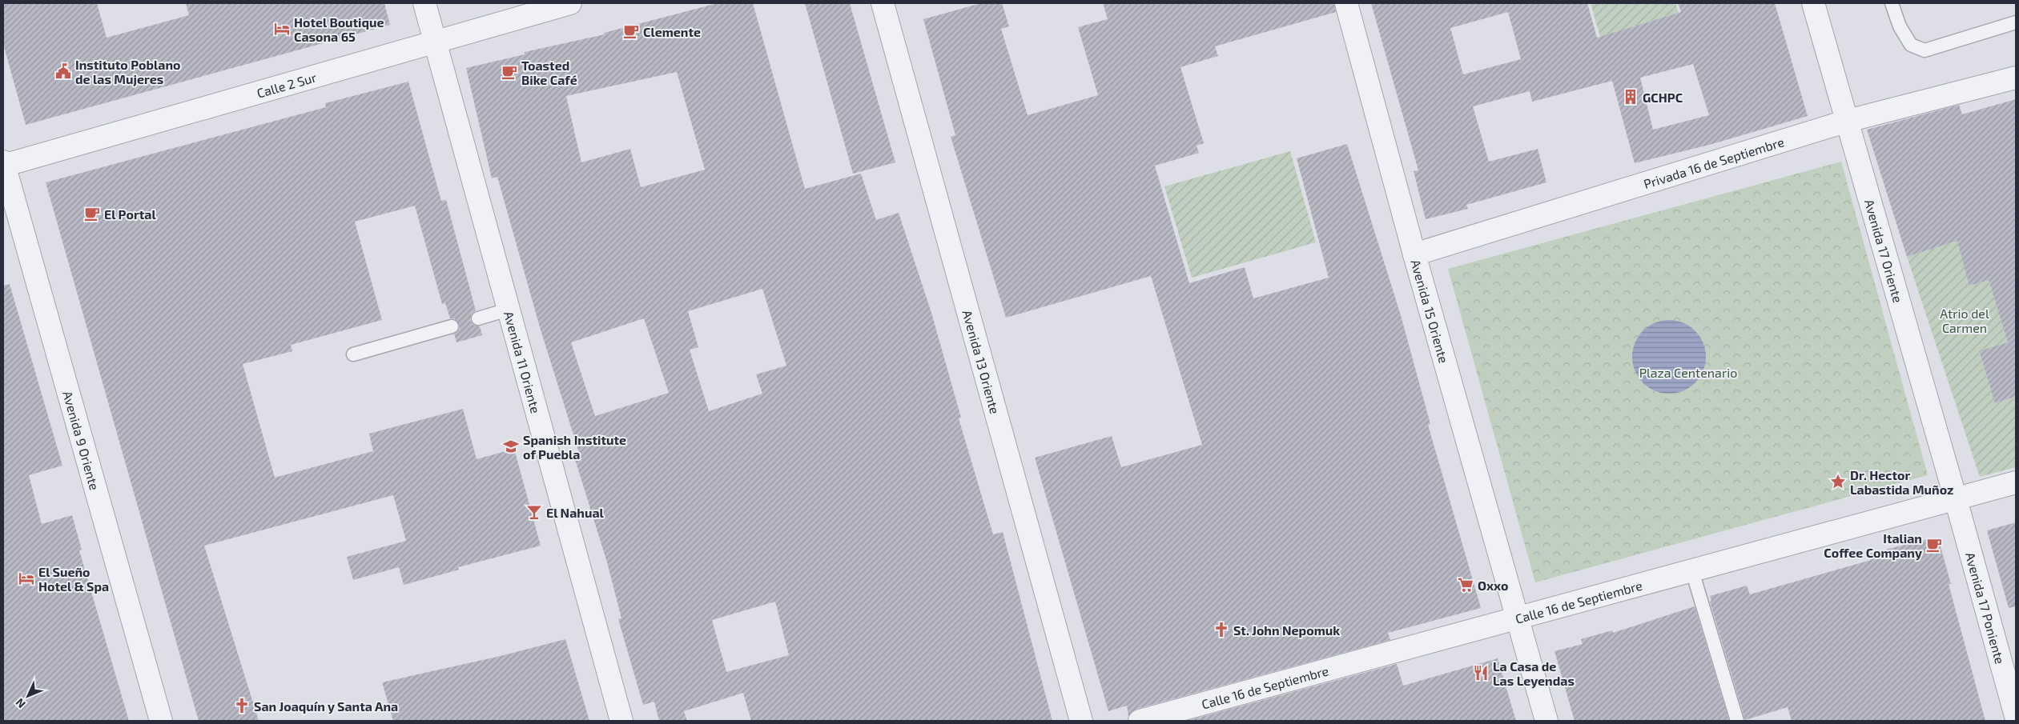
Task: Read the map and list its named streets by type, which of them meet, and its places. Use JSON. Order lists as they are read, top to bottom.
{
  "streets": {
    "street": [
      "Calle 2 Sur",
      "Privada 16 de Septiembre",
      "Avenida 17 Oriente",
      "Avenida 15 Oriente",
      "Avenida 11 Oriente",
      "Avenida 13 Oriente",
      "Avenida 9 Oriente",
      "Calle 16 de Septiembre",
      "Avenida 17 Poniente"
    ]
  },
  "crossings": [
    ["Calle 2 Sur", "Avenida 11 Oriente"],
    ["Calle 2 Sur", "Avenida 9 Oriente"],
    ["Privada 16 de Septiembre", "Avenida 17 Oriente"],
    ["Privada 16 de Septiembre", "Avenida 15 Oriente"],
    ["Avenida 17 Oriente", "Calle 16 de Septiembre"],
    ["Avenida 17 Oriente", "Avenida 17 Poniente"],
    ["Avenida 15 Oriente", "Calle 16 de Septiembre"],
    ["Calle 16 de Septiembre", "Avenida 17 Poniente"]
  ],
  "parks": ["Atrio del Carmen", "Plaza Centenario"],
  "places": {
    "hotel": ["Hotel Boutique Casona 65", "El Sueño Hotel & Spa"],
    "cafe": [
      "Clemente",
      "Toasted Bike Café",
      "El Portal",
      "Italian Coffee Company"
    ],
    "public building": ["Instituto Poblano de las Mujeres"],
    "building": ["GCHPC"],
    "school or university": ["Spanish Institute of Puebla"],
    "place": ["Dr. Hector Labastida Muñoz"],
    "bar": ["El Nahual"],
    "supermarket": ["Oxxo"],
    "church": ["St. John Nepomuk", "San Joaquín y Santa Ana"],
    "restaurant": ["La Casa de Las Leyendas"]
  },
  "north": "bottom left"
}
